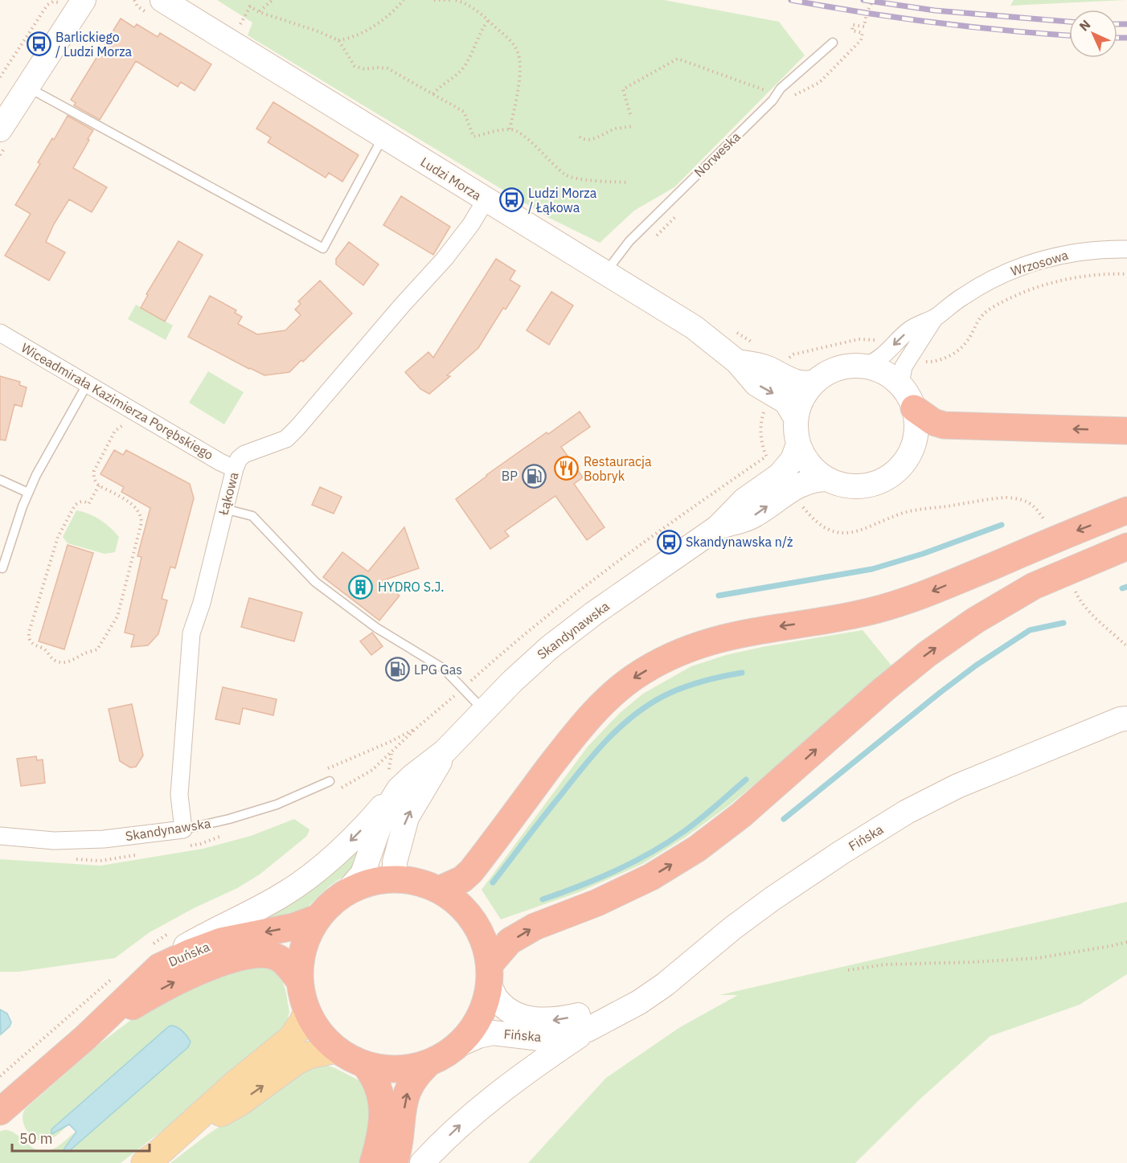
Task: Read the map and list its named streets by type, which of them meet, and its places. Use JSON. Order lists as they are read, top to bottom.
{
  "streets": {
    "highway": ["Duńska"],
    "street": [
      "Ludzi Morza",
      "Wrzosowa",
      "Wiceadmirała Kazimierza Porębskiego",
      "Łąkowa",
      "Skandynawska",
      "Fińska"
    ],
    "lane": ["Norweska"]
  },
  "crossings": [
    ["Norweska", "Ludzi Morza"],
    ["Ludzi Morza", "Wrzosowa"],
    ["Ludzi Morza", "Łąkowa"],
    ["Ludzi Morza", "Skandynawska"],
    ["Wrzosowa", "Skandynawska"],
    ["Wiceadmirała Kazimierza Porębskiego", "Łąkowa"],
    ["Łąkowa", "Skandynawska"]
  ],
  "places": {
    "bus stop": ["Barlickiego / Ludzi Morza", "Ludzi Morza / Łąkowa", "Skandynawska n/ż"],
    "restaurant": ["Restauracja Bobryk"],
    "fuel station": ["BP", "LPG Gas"],
    "building": ["HYDRO S.J."]
  },
  "scale_bar": "50 m",
  "north": "top left"
}
